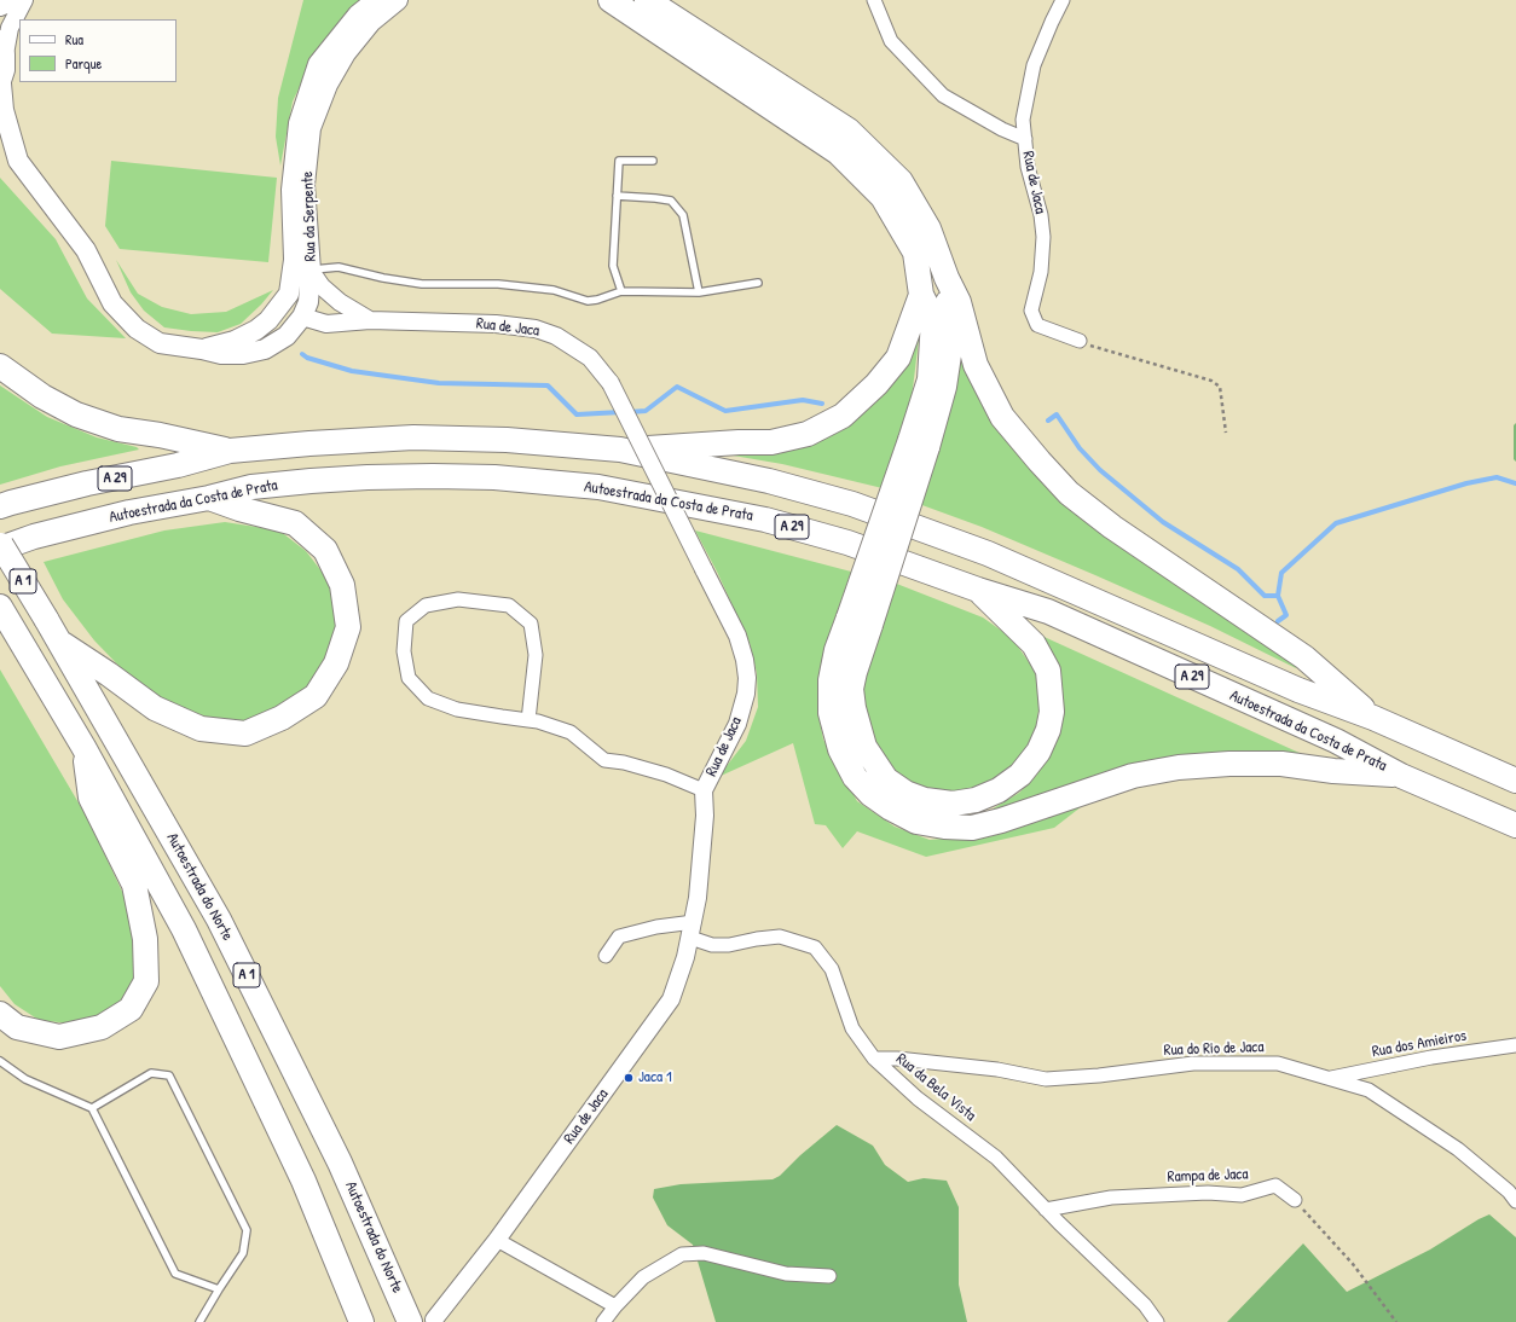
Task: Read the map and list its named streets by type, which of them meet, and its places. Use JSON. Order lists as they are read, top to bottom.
{
  "streets": {
    "highway": [
      "A 29",
      "Autoestrada da Costa de Prata",
      "A 1",
      "Autoestrada do Norte"
    ],
    "main road": ["Rua de Jaca", "Rua da Serpente"],
    "street": [
      "Rua dos Amieiros",
      "Rua do Rio de Jaca",
      "Rua da Bela Vista",
      "Rampa de Jaca"
    ]
  },
  "crossings": [
    ["Rua de Jaca", "Rua da Serpente"],
    ["Rua de Jaca", "Rua da Bela Vista"],
    ["Rua dos Amieiros", "Rua do Rio de Jaca"],
    ["Rua do Rio de Jaca", "Rua da Bela Vista"],
    ["Rua da Bela Vista", "Rampa de Jaca"]
  ],
  "places": ["Jaca 1"],
  "legend": ["Rua", "Parque"]
}
